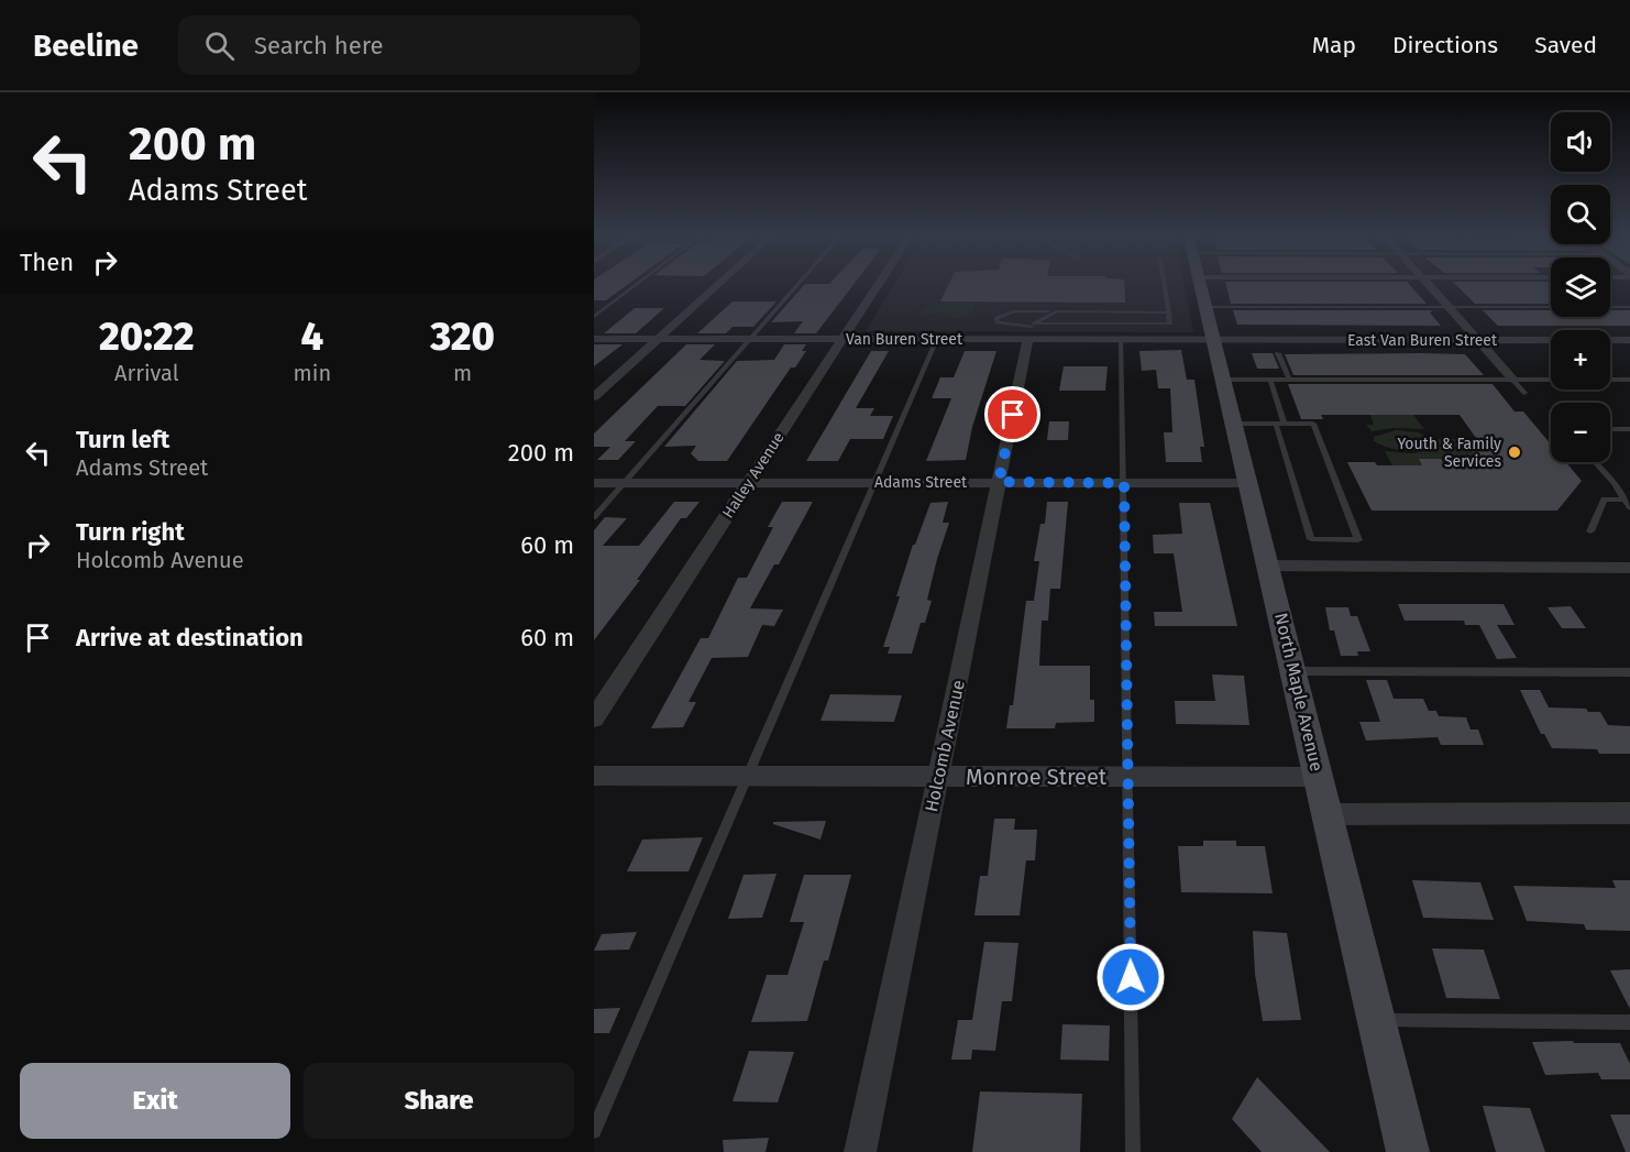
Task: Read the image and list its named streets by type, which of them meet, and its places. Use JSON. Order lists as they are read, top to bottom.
{
  "streets": {
    "street": [
      "Van Buren Street",
      "East Van Buren Street",
      "Halley Avenue",
      "Adams Street",
      "North Maple Avenue",
      "Holcomb Avenue",
      "Monroe Street"
    ]
  },
  "crossings": [
    ["Van Buren Street", "East Van Buren Street"],
    ["Van Buren Street", "Halley Avenue"],
    ["Van Buren Street", "North Maple Avenue"],
    ["Van Buren Street", "Holcomb Avenue"],
    ["East Van Buren Street", "North Maple Avenue"],
    ["Halley Avenue", "Adams Street"],
    ["Adams Street", "North Maple Avenue"],
    ["Adams Street", "Holcomb Avenue"],
    ["North Maple Avenue", "Monroe Street"],
    ["Holcomb Avenue", "Monroe Street"]
  ],
  "places": ["Youth & Family Services"],
  "page": {
    "header": "Beeline",
    "search": "Search here",
    "nav": ["Map", "Directions", "Saved"],
    "turn": ["200 m", "Adams Street"],
    "map_buttons": ["+", "−"],
    "then": "Then",
    "eta": [
      "20:22",
      "Arrival",
      "4",
      "min",
      "320",
      "m"
    ],
    "list": [
      {
        "name": "Turn left",
        "note": "Adams Street",
        "value": "200 m"
      },
      {
        "name": "Turn right",
        "note": "Holcomb Avenue",
        "value": "60 m"
      },
      {
        "name": "Arrive at destination",
        "value": "60 m"
      }
    ],
    "buttons": ["Exit", "Share"]
  }
}
